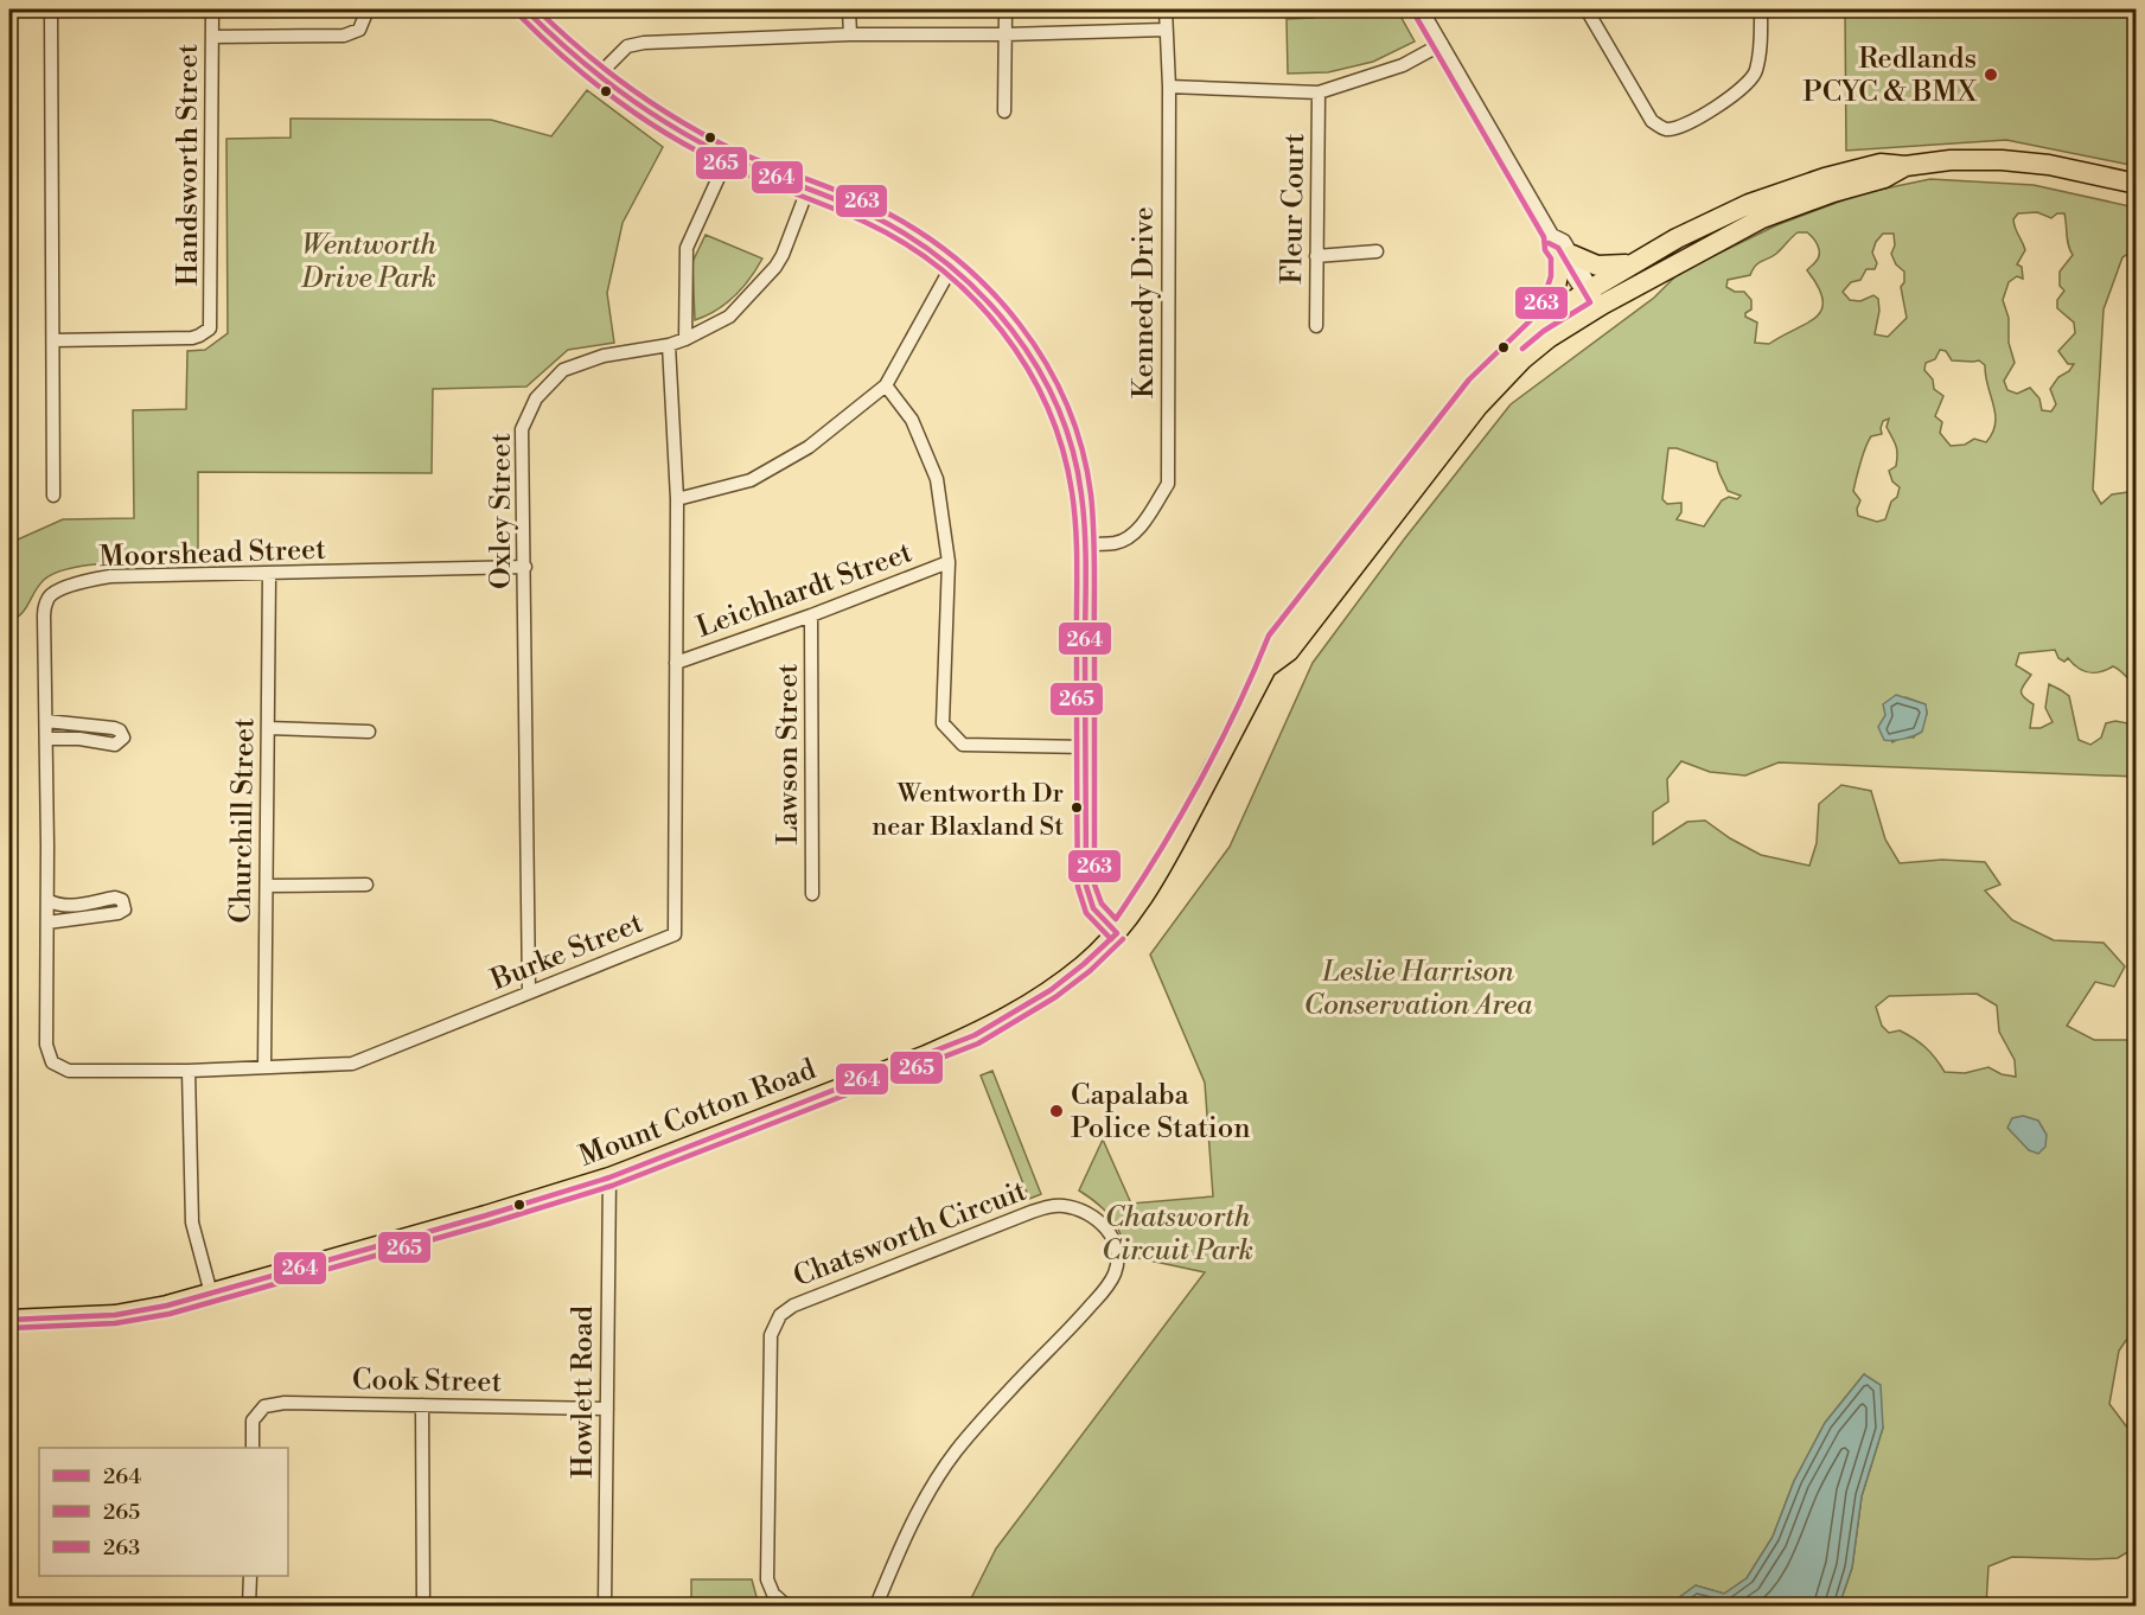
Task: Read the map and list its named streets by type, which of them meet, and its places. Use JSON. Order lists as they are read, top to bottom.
{
  "streets": {
    "main road": ["Mount Cotton Road"],
    "street": [
      "Handsworth Street",
      "Fleur Court",
      "Kennedy Drive",
      "Oxley Street",
      "Moorshead Street",
      "Leichhardt Street",
      "Lawson Street",
      "Churchill Street",
      "Burke Street",
      "Chatsworth Circuit",
      "Cook Street",
      "Howlett Road"
    ]
  },
  "crossings": [
    ["Oxley Street", "Moorshead Street"],
    ["Oxley Street", "Burke Street"],
    ["Moorshead Street", "Churchill Street"],
    ["Moorshead Street", "Burke Street"],
    ["Leichhardt Street", "Lawson Street"],
    ["Leichhardt Street", "Burke Street"],
    ["Churchill Street", "Burke Street"],
    ["Mount Cotton Road", "Howlett Road"],
    ["Cook Street", "Howlett Road"]
  ],
  "parks": ["Wentworth Drive Park", "Leslie Harrison Conservation Area", "Chatsworth Circuit Park"],
  "places": ["Redlands PCYC & BMX", "Wentworth Dr near Blaxland St", "Capalaba Police Station"],
  "lines": ["transit line 264", "transit line 263", "transit line 265"],
  "legend": ["264", "265", "263"]
}
